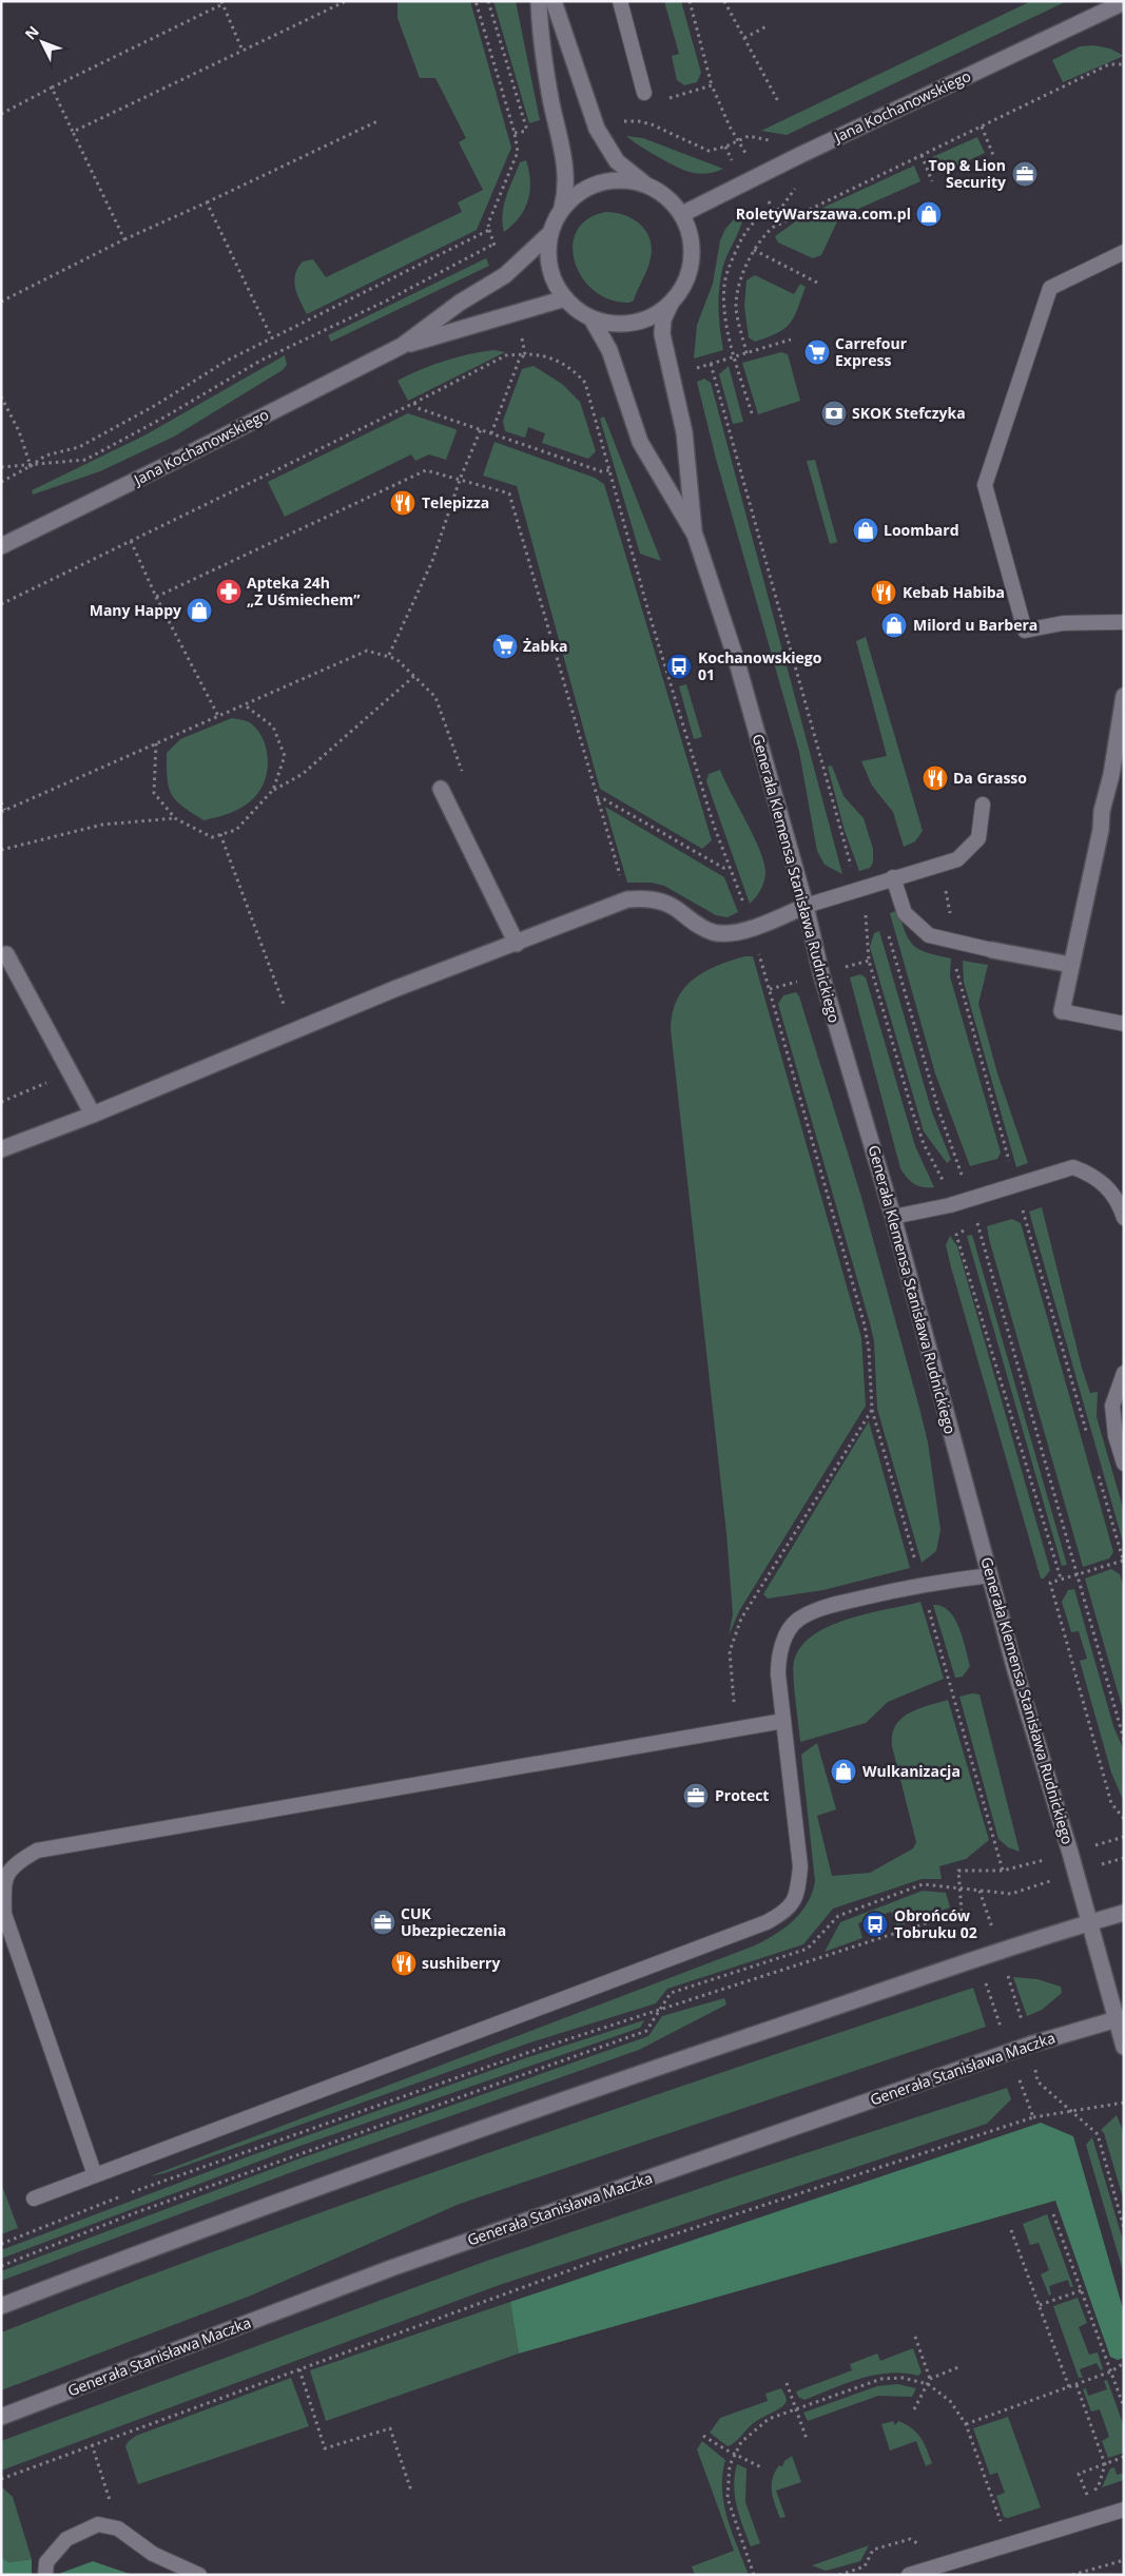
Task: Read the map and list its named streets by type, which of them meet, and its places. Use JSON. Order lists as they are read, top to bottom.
{
  "streets": {
    "street": ["Jana Kochanowskiego", "Generała Klemensa Stanisława Rudnickiego", "Generała Stanisława Maczka"]
  },
  "crossings": [
    ["Jana Kochanowskiego", "Generała Klemensa Stanisława Rudnickiego"],
    ["Generała Klemensa Stanisława Rudnickiego", "Generała Stanisława Maczka"]
  ],
  "places": {
    "office": ["Top & Lion Security", "Protect", "CUK Ubezpieczenia"],
    "shop": [
      "RoletyWarszawa.com.pl",
      "Loombard",
      "Many Happy",
      "Milord u Barbera",
      "Wulkanizacja"
    ],
    "supermarket": ["Carrefour Express", "Żabka"],
    "bank": ["SKOK Stefczyka"],
    "restaurant": [
      "Telepizza",
      "Kebab Habiba",
      "Da Grasso",
      "sushiberry"
    ],
    "pharmacy": ["Apteka 24h „Z Uśmiechem”"],
    "bus stop": ["Kochanowskiego 01", "Obrońców Tobruku 02"]
  },
  "north": "top left"
}
